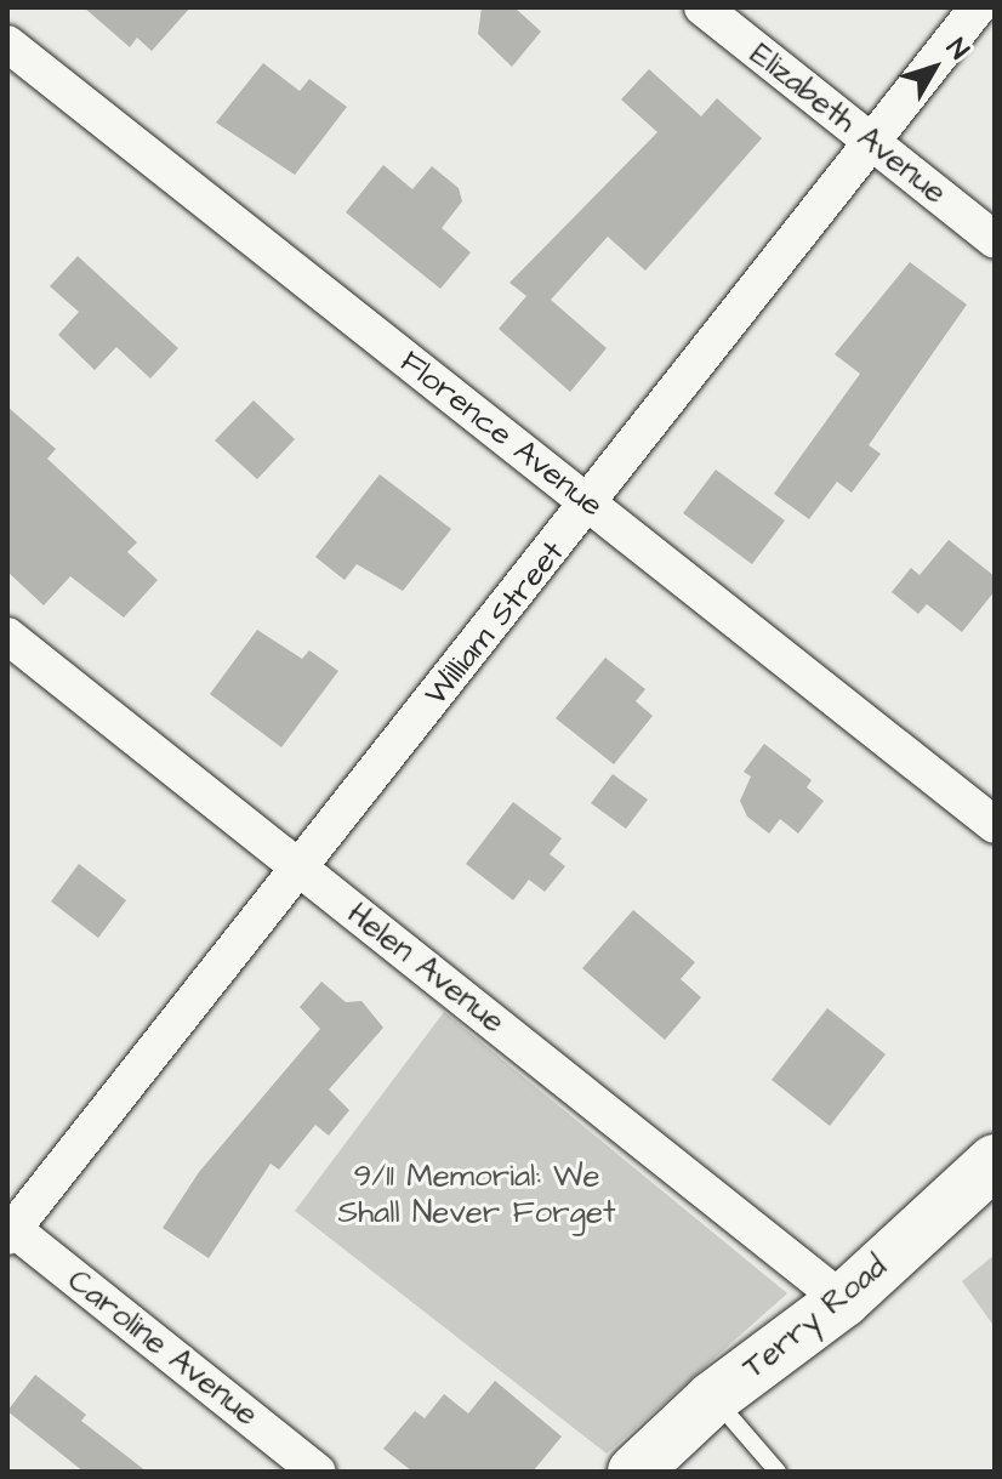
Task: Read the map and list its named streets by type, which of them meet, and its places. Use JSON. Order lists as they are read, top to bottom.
{
  "streets": {
    "main road": ["Terry Road"],
    "street": [
      "Elizabeth Avenue",
      "Florence Avenue",
      "William Street",
      "Helen Avenue",
      "Caroline Avenue"
    ]
  },
  "crossings": [
    ["Elizabeth Avenue", "William Street"],
    ["Florence Avenue", "William Street"],
    ["William Street", "Helen Avenue"],
    ["William Street", "Caroline Avenue"],
    ["Helen Avenue", "Terry Road"]
  ],
  "parks": ["9/11 Memorial: We Shall Never Forget"],
  "north": "top right"
}
